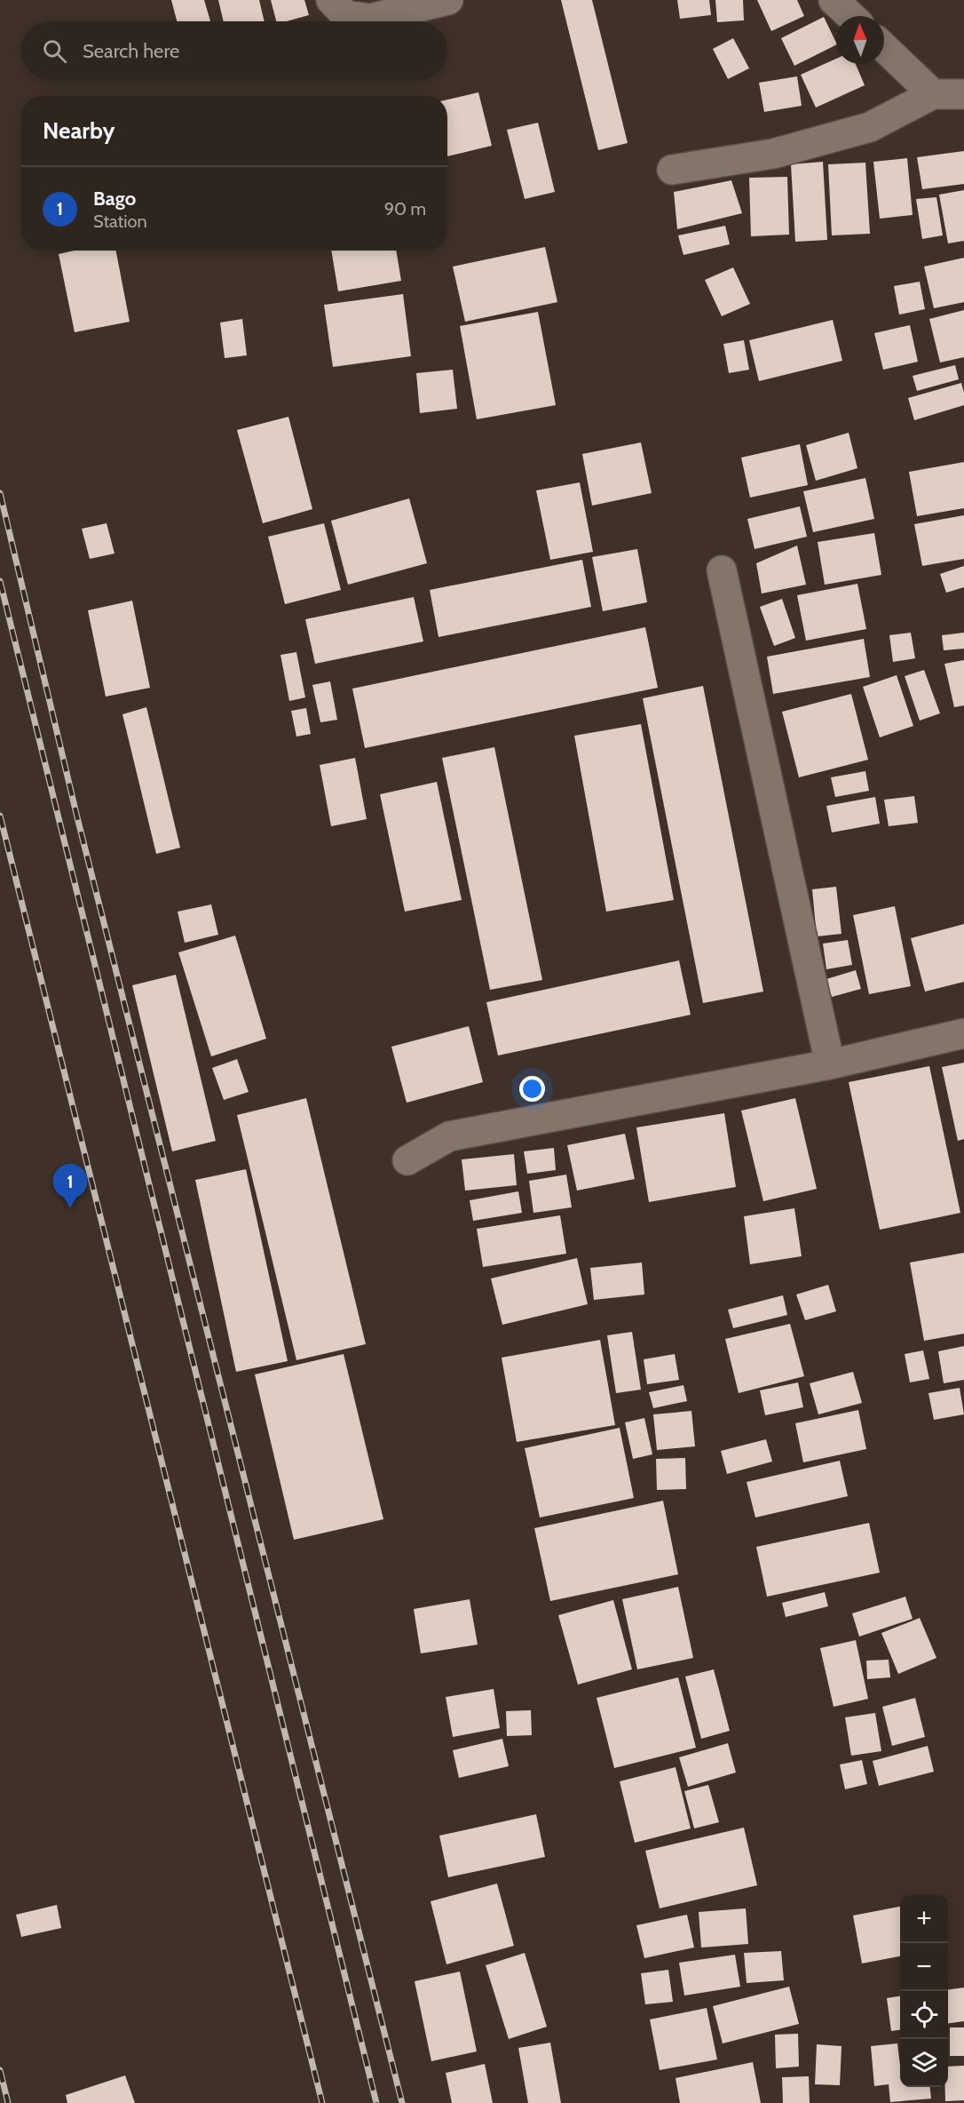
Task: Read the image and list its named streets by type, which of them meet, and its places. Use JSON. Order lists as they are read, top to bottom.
{
  "north": "top",
  "page": {
    "search": "Search here",
    "heading": "Nearby",
    "list": [
      {
        "mark": "1",
        "name": "Bago",
        "note": "Station",
        "value": "90 m"
      }
    ],
    "pins": "1",
    "map_buttons": ["+", "−"]
  }
}
